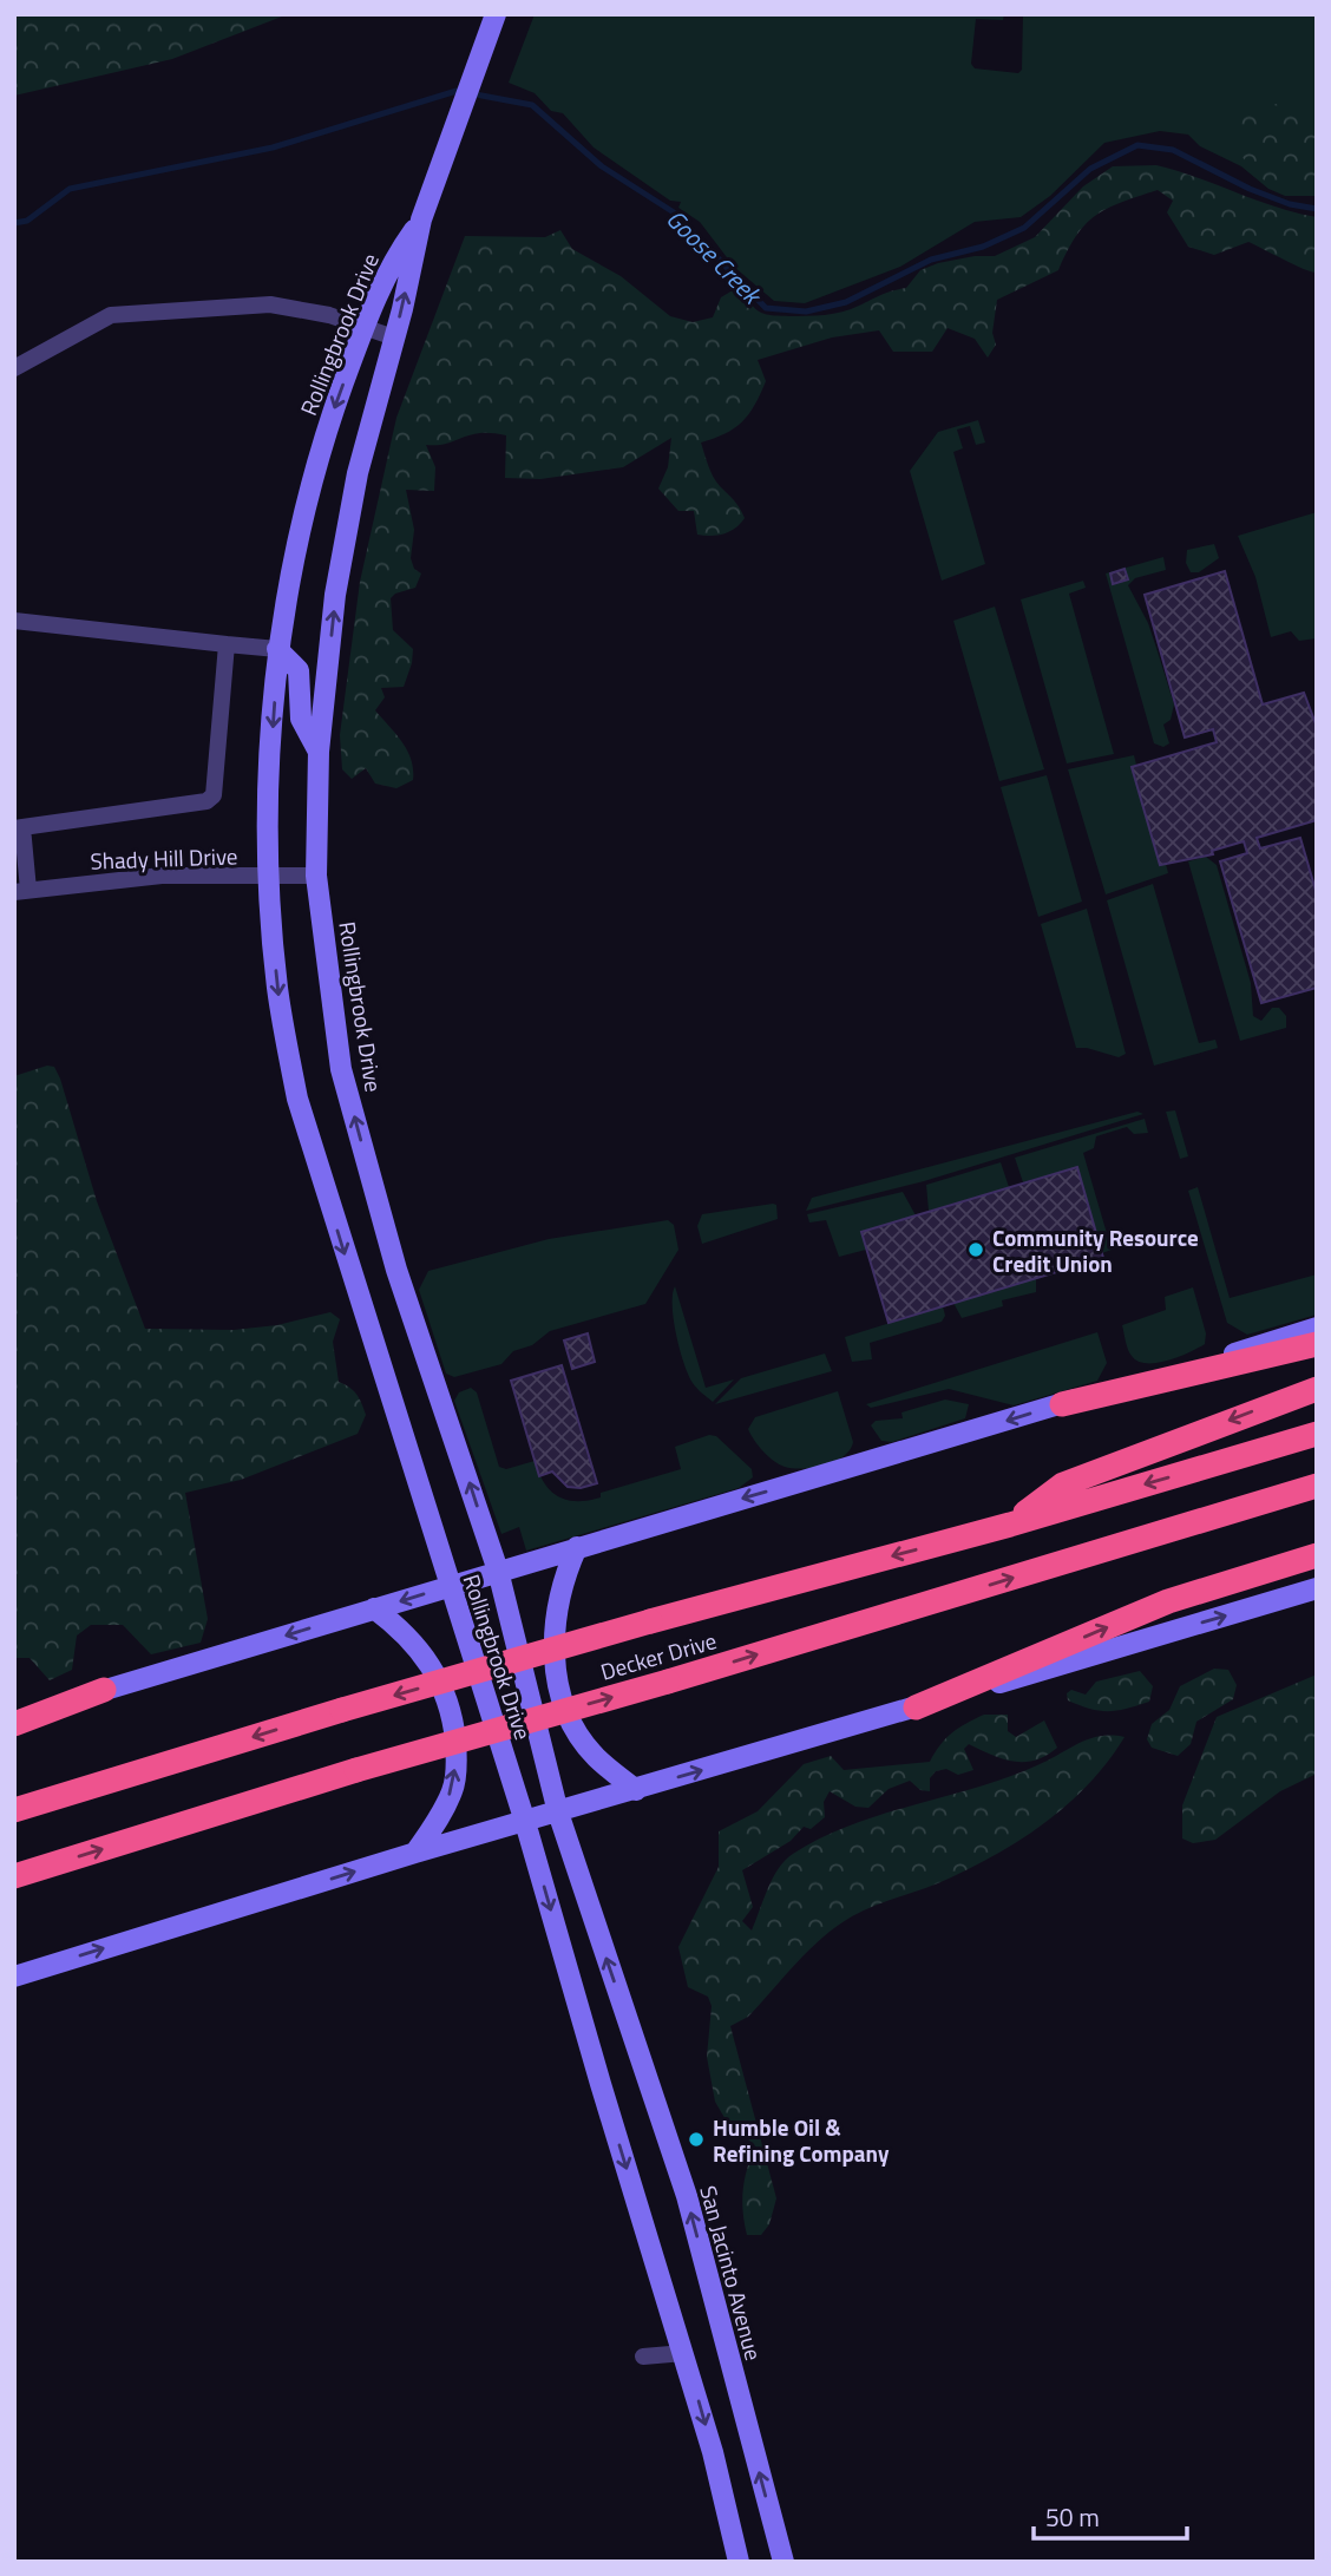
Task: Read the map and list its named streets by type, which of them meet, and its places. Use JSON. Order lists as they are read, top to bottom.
{
  "streets": {
    "highway": ["Decker Drive"],
    "main road": ["Rollingbrook Drive", "San Jacinto Avenue"],
    "street": ["Shady Hill Drive"]
  },
  "crossings": [
    ["Rollingbrook Drive", "Shady Hill Drive"],
    ["Rollingbrook Drive", "San Jacinto Avenue"]
  ],
  "water": ["Goose Creek"],
  "places": ["Community Resource Credit Union", "Humble Oil & Refining Company"],
  "scale_bar": "50 m"
}
